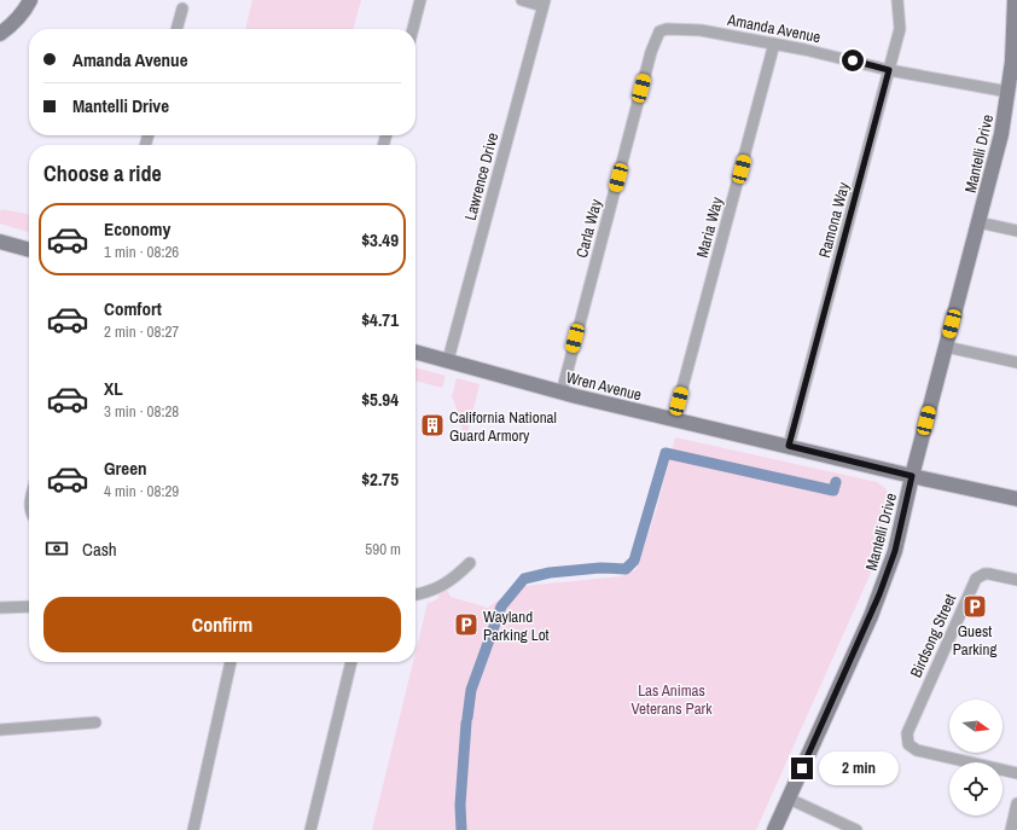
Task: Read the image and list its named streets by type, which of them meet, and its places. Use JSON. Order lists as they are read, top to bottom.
{
  "streets": {
    "street": [
      "Amanda Avenue",
      "Mantelli Drive",
      "Lawrence Drive",
      "Ramona Way",
      "Maria Way",
      "Carla Way",
      "Wren Avenue",
      "Birdsong Street"
    ]
  },
  "crossings": [
    ["Amanda Avenue", "Mantelli Drive"],
    ["Amanda Avenue", "Ramona Way"],
    ["Amanda Avenue", "Maria Way"],
    ["Amanda Avenue", "Carla Way"],
    ["Mantelli Drive", "Wren Avenue"],
    ["Lawrence Drive", "Wren Avenue"],
    ["Ramona Way", "Wren Avenue"],
    ["Maria Way", "Wren Avenue"],
    ["Carla Way", "Wren Avenue"]
  ],
  "parks": ["Las Animas Veterans Park"],
  "places": {
    "building": ["California National Guard Armory"],
    "parking": ["Guest Parking", "Wayland Parking Lot"]
  },
  "north": "right",
  "page": {
    "banner": ["Amanda Avenue", "Mantelli Drive"],
    "heading": "Choose a ride",
    "list": [
      {
        "name": "Economy",
        "note": "1 min · 08:26",
        "value": "$3.49"
      },
      {
        "name": "Comfort",
        "note": "2 min · 08:27",
        "value": "$4.71"
      },
      {
        "name": "XL",
        "note": "3 min · 08:28",
        "value": "$5.94"
      },
      {
        "name": "Green",
        "note": "4 min · 08:29",
        "value": "$2.75"
      }
    ],
    "pay": ["Cash", "590 m"],
    "buttons": "Confirm",
    "bubble": "2 min"
  }
}
